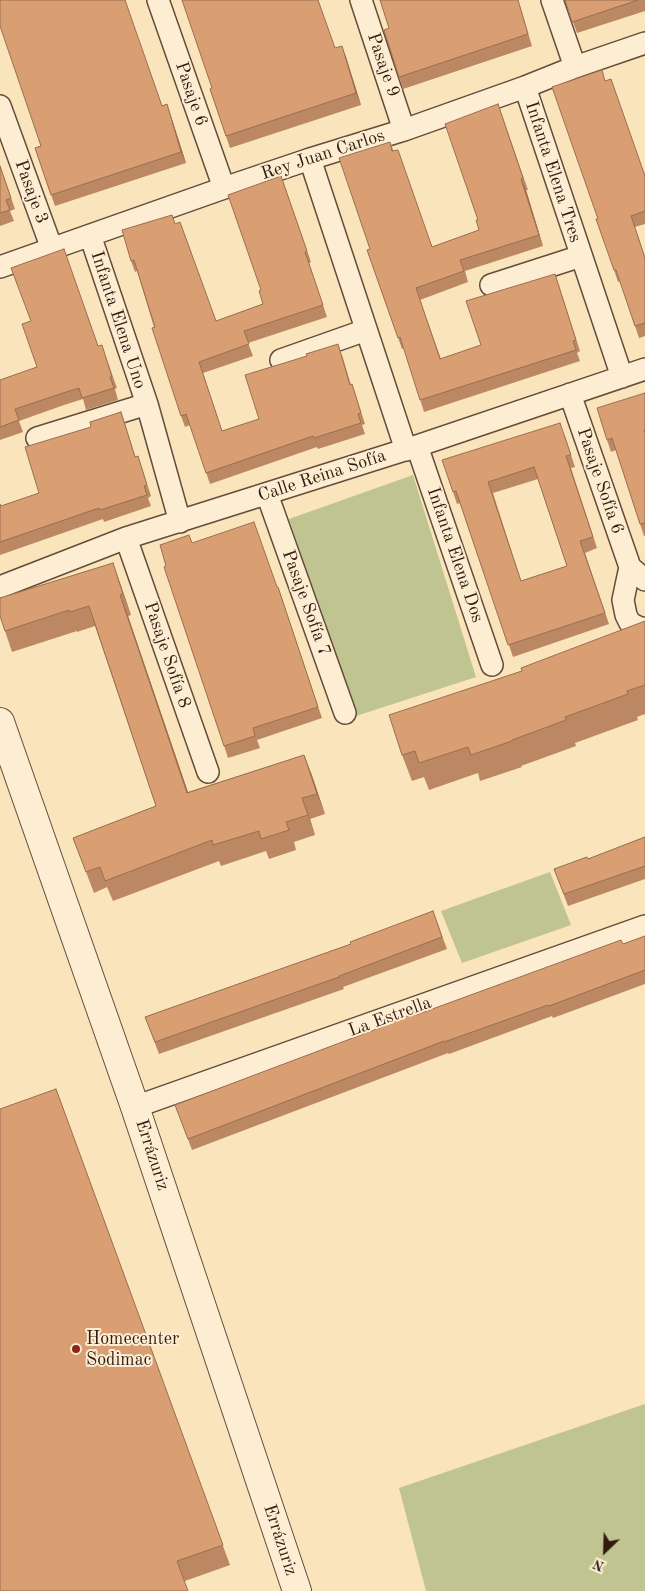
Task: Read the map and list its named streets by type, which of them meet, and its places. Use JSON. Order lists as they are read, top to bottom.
{
  "streets": {
    "street": [
      "Pasaje 9",
      "Pasaje 6",
      "Rey Juan Carlos",
      "Infanta Elena Tres",
      "Pasaje 3",
      "Infanta Elena Uno",
      "Calle Reina Sofía",
      "Pasaje Sofía 6",
      "Infanta Elena Dos",
      "Pasaje Sofía 7",
      "Pasaje Sofía 8",
      "La Estrella",
      "Errázuriz"
    ]
  },
  "crossings": [
    ["Pasaje 9", "Rey Juan Carlos"],
    ["Pasaje 6", "Rey Juan Carlos"],
    ["Rey Juan Carlos", "Infanta Elena Tres"],
    ["Rey Juan Carlos", "Pasaje 3"],
    ["Rey Juan Carlos", "Infanta Elena Uno"],
    ["Rey Juan Carlos", "Infanta Elena Dos"],
    ["Infanta Elena Tres", "Calle Reina Sofía"],
    ["Infanta Elena Uno", "Calle Reina Sofía"],
    ["Calle Reina Sofía", "Pasaje Sofía 6"],
    ["Calle Reina Sofía", "Infanta Elena Dos"],
    ["Calle Reina Sofía", "Pasaje Sofía 7"],
    ["Calle Reina Sofía", "Pasaje Sofía 8"],
    ["La Estrella", "Errázuriz"]
  ],
  "places": ["Homecenter Sodimac"],
  "north": "bottom left"
}
